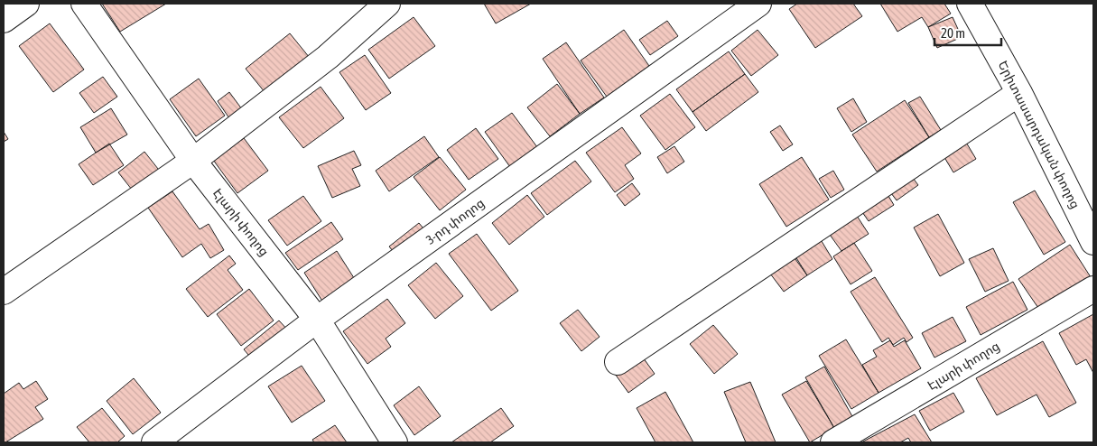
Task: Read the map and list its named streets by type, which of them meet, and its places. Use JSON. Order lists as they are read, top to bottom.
{
  "streets": {
    "street": ["Երիտասարդական փողոց", "3-րդ փողոց", "Էլարի փողոց"]
  },
  "crossings": [
    ["3-րդ փողոց", "Էլարի փողոց"]
  ],
  "scale_bar": "20 m"
}
